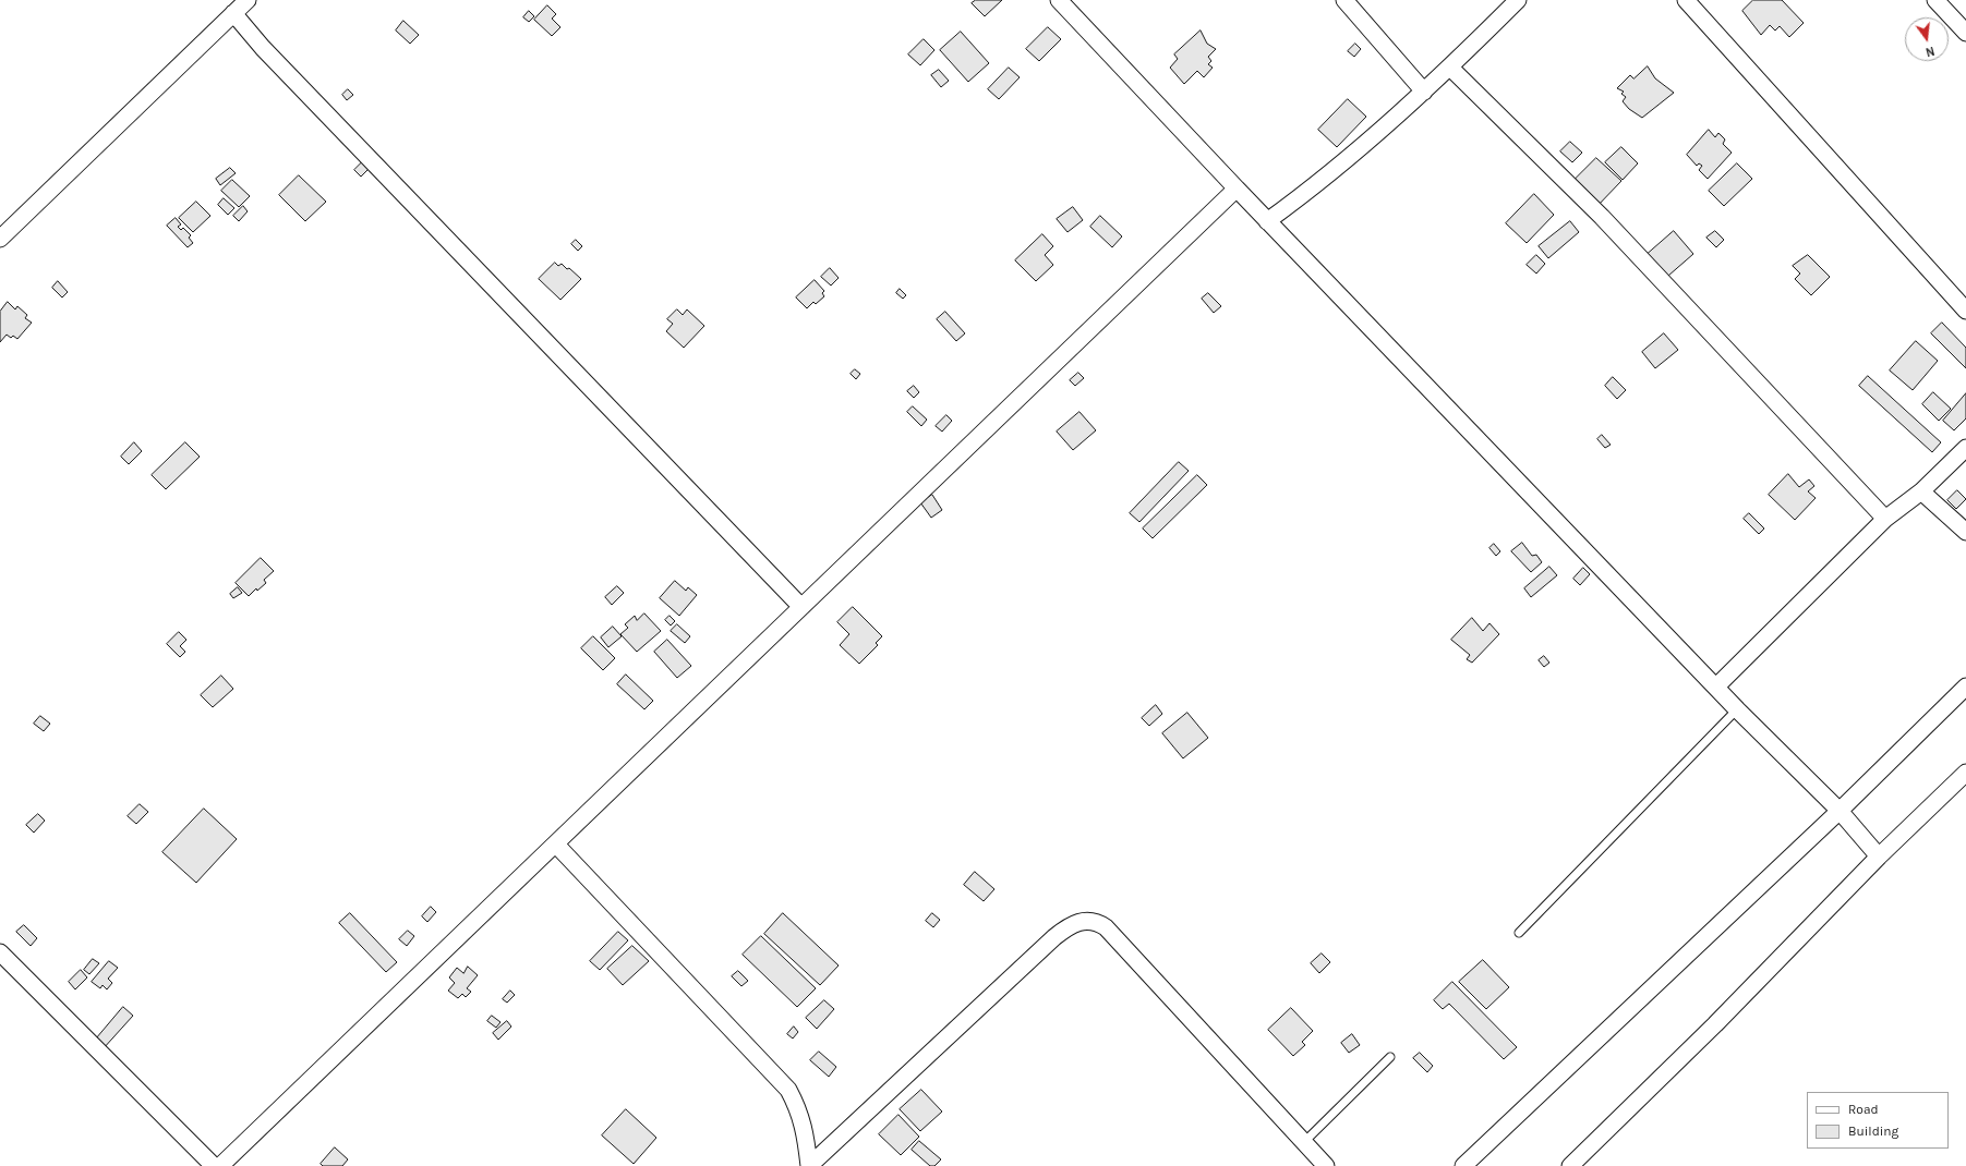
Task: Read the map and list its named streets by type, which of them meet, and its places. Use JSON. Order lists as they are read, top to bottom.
{
  "legend": ["Road", "Building"],
  "north": "bottom"
}
